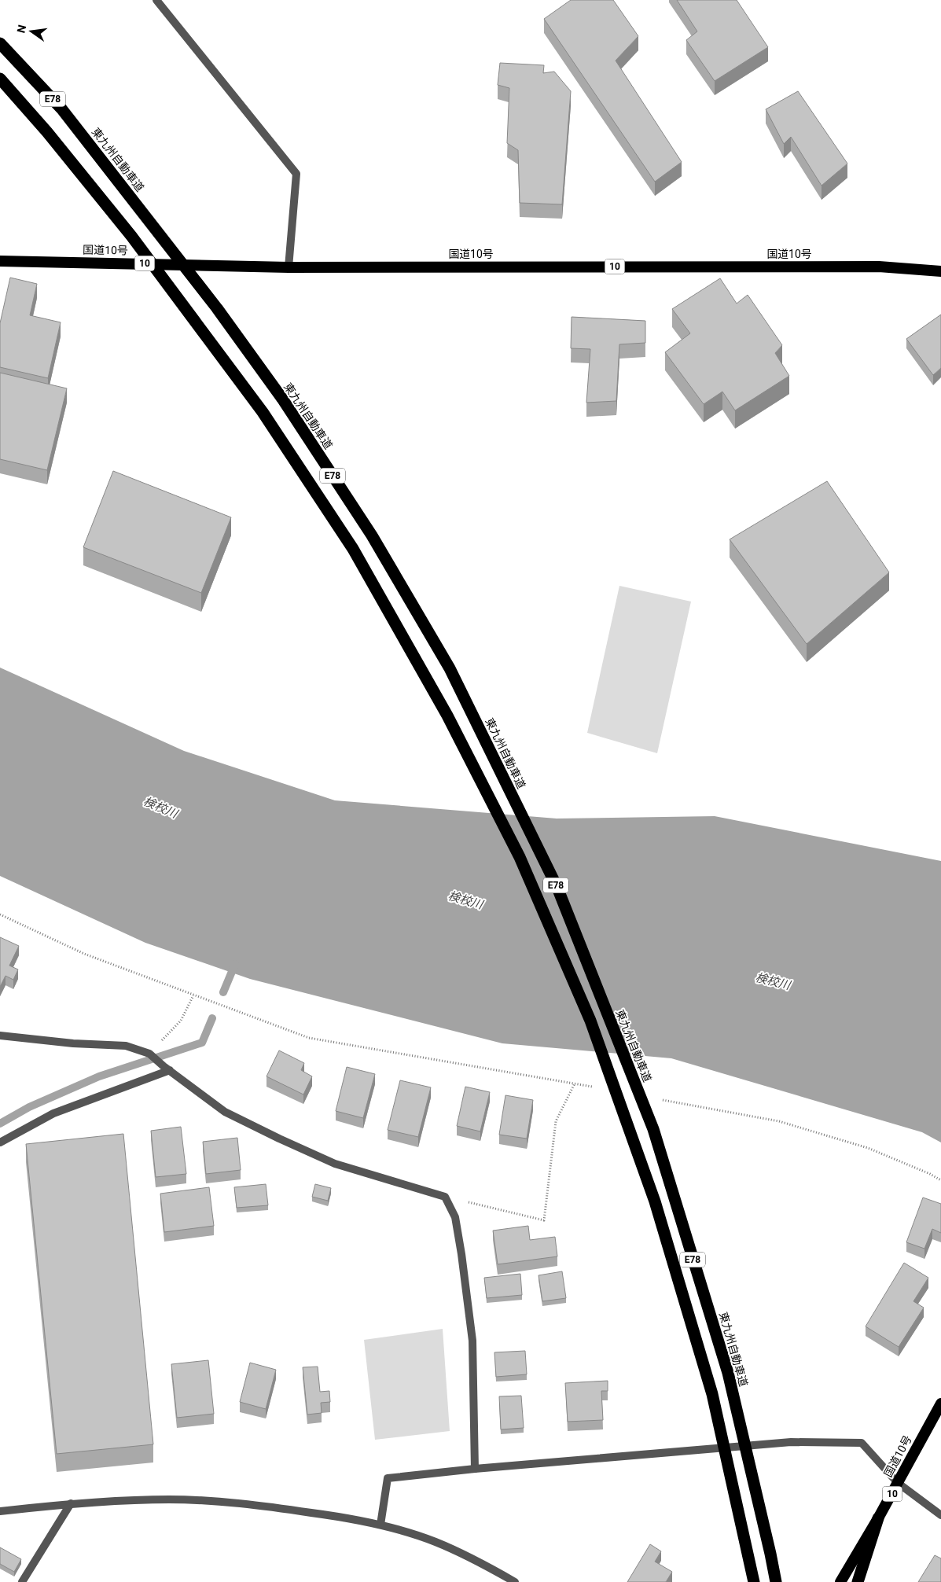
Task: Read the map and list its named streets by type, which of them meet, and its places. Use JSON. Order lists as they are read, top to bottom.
{
  "streets": {
    "highway": [
      "E78",
      "東九州自動車道",
      "国道10号",
      "10"
    ]
  },
  "water": ["検校川"],
  "north": "left"
}
